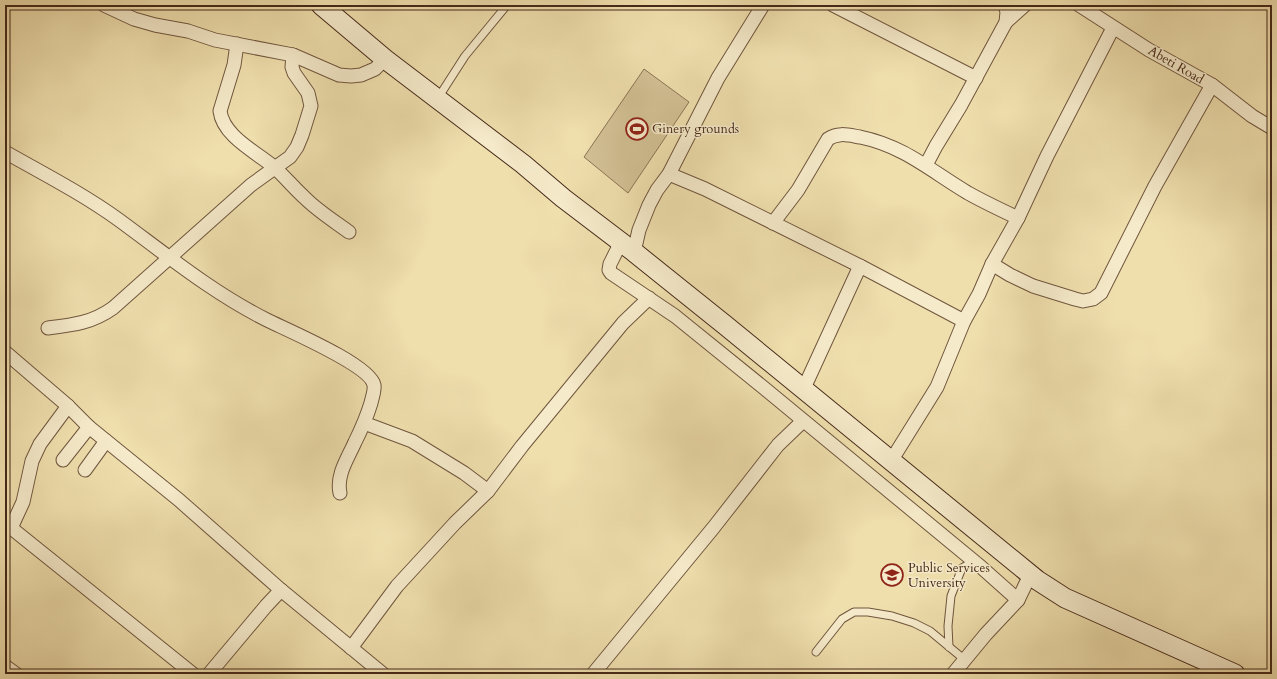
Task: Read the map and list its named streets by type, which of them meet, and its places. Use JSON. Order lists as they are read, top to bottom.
{
  "streets": {
    "street": ["Abeti Road"]
  },
  "places": {
    "sports": ["Ginery grounds"],
    "school or university": ["Public Services University"]
  }
}
